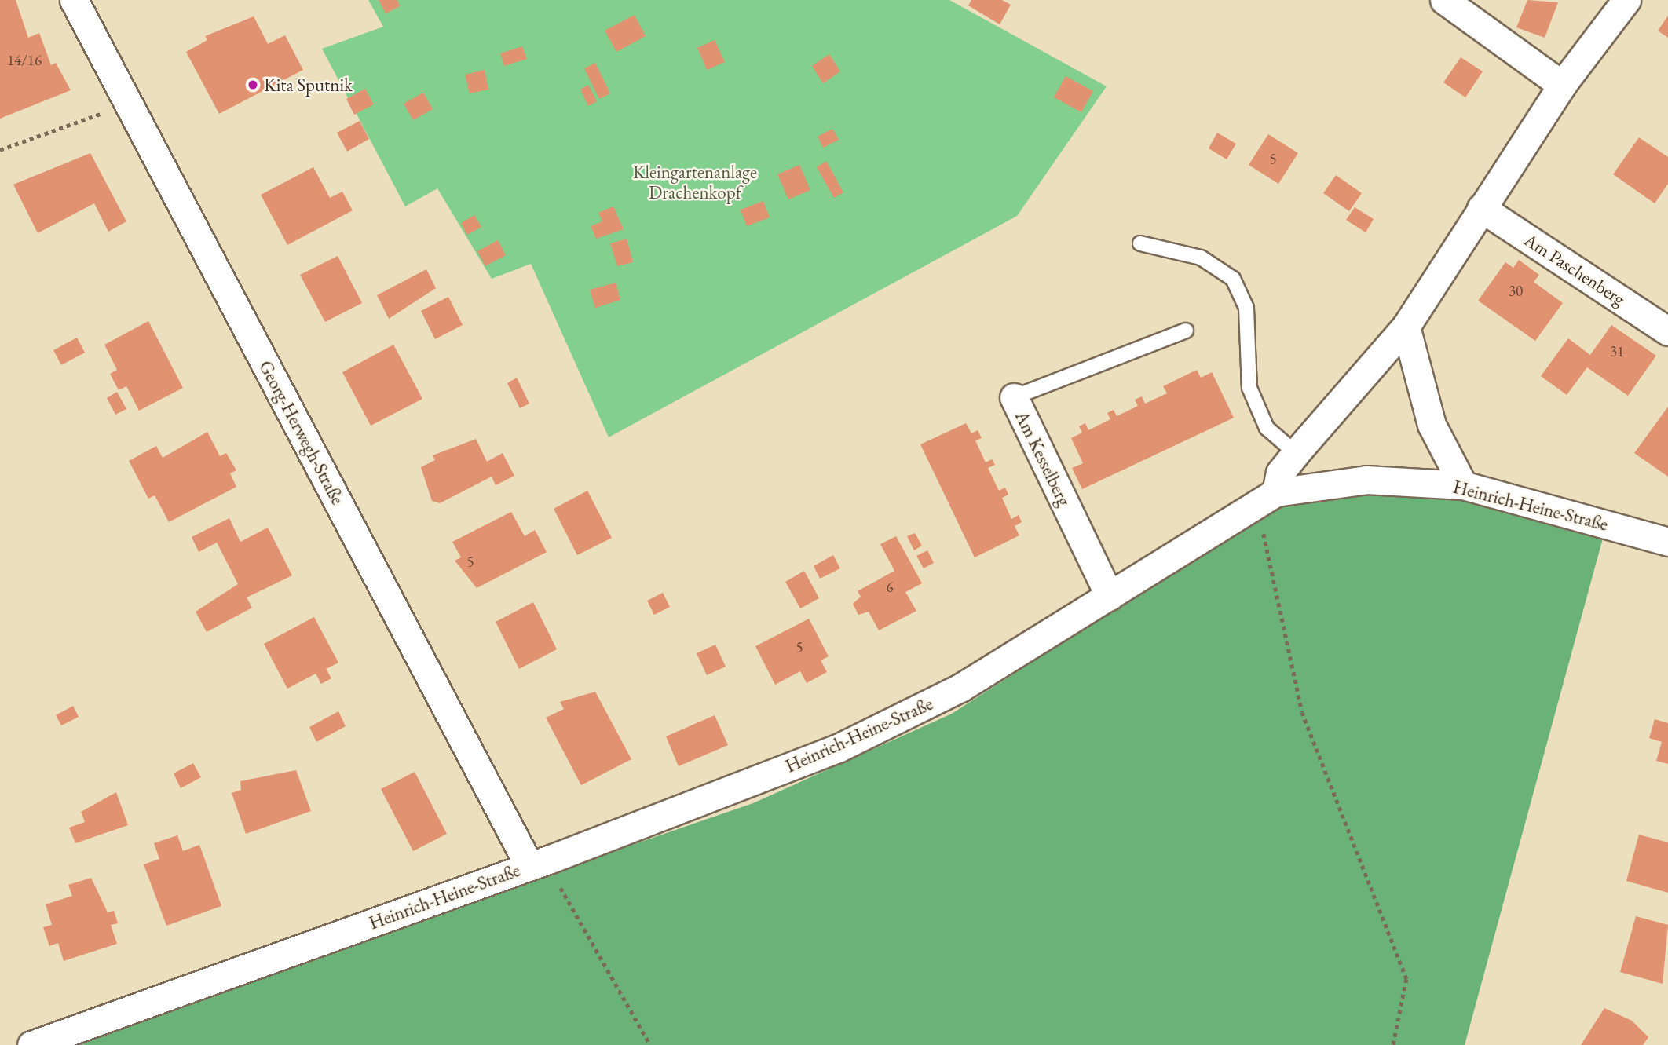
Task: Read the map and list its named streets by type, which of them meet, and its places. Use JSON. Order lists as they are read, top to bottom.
{
  "streets": {
    "street": [
      "Am Paschenberg",
      "Georg-Herwegh-Straße",
      "Am Kesselberg",
      "Heinrich-Heine-Straße"
    ]
  },
  "crossings": [
    ["Georg-Herwegh-Straße", "Heinrich-Heine-Straße"],
    ["Am Kesselberg", "Heinrich-Heine-Straße"]
  ],
  "parks": ["Kleingartenanlage Drachenkopf"],
  "places": ["Kita Sputnik"],
  "house_numbers": [
    "14/16",
    "5",
    "30",
    "31",
    "5",
    "6",
    "5"
  ]
}
